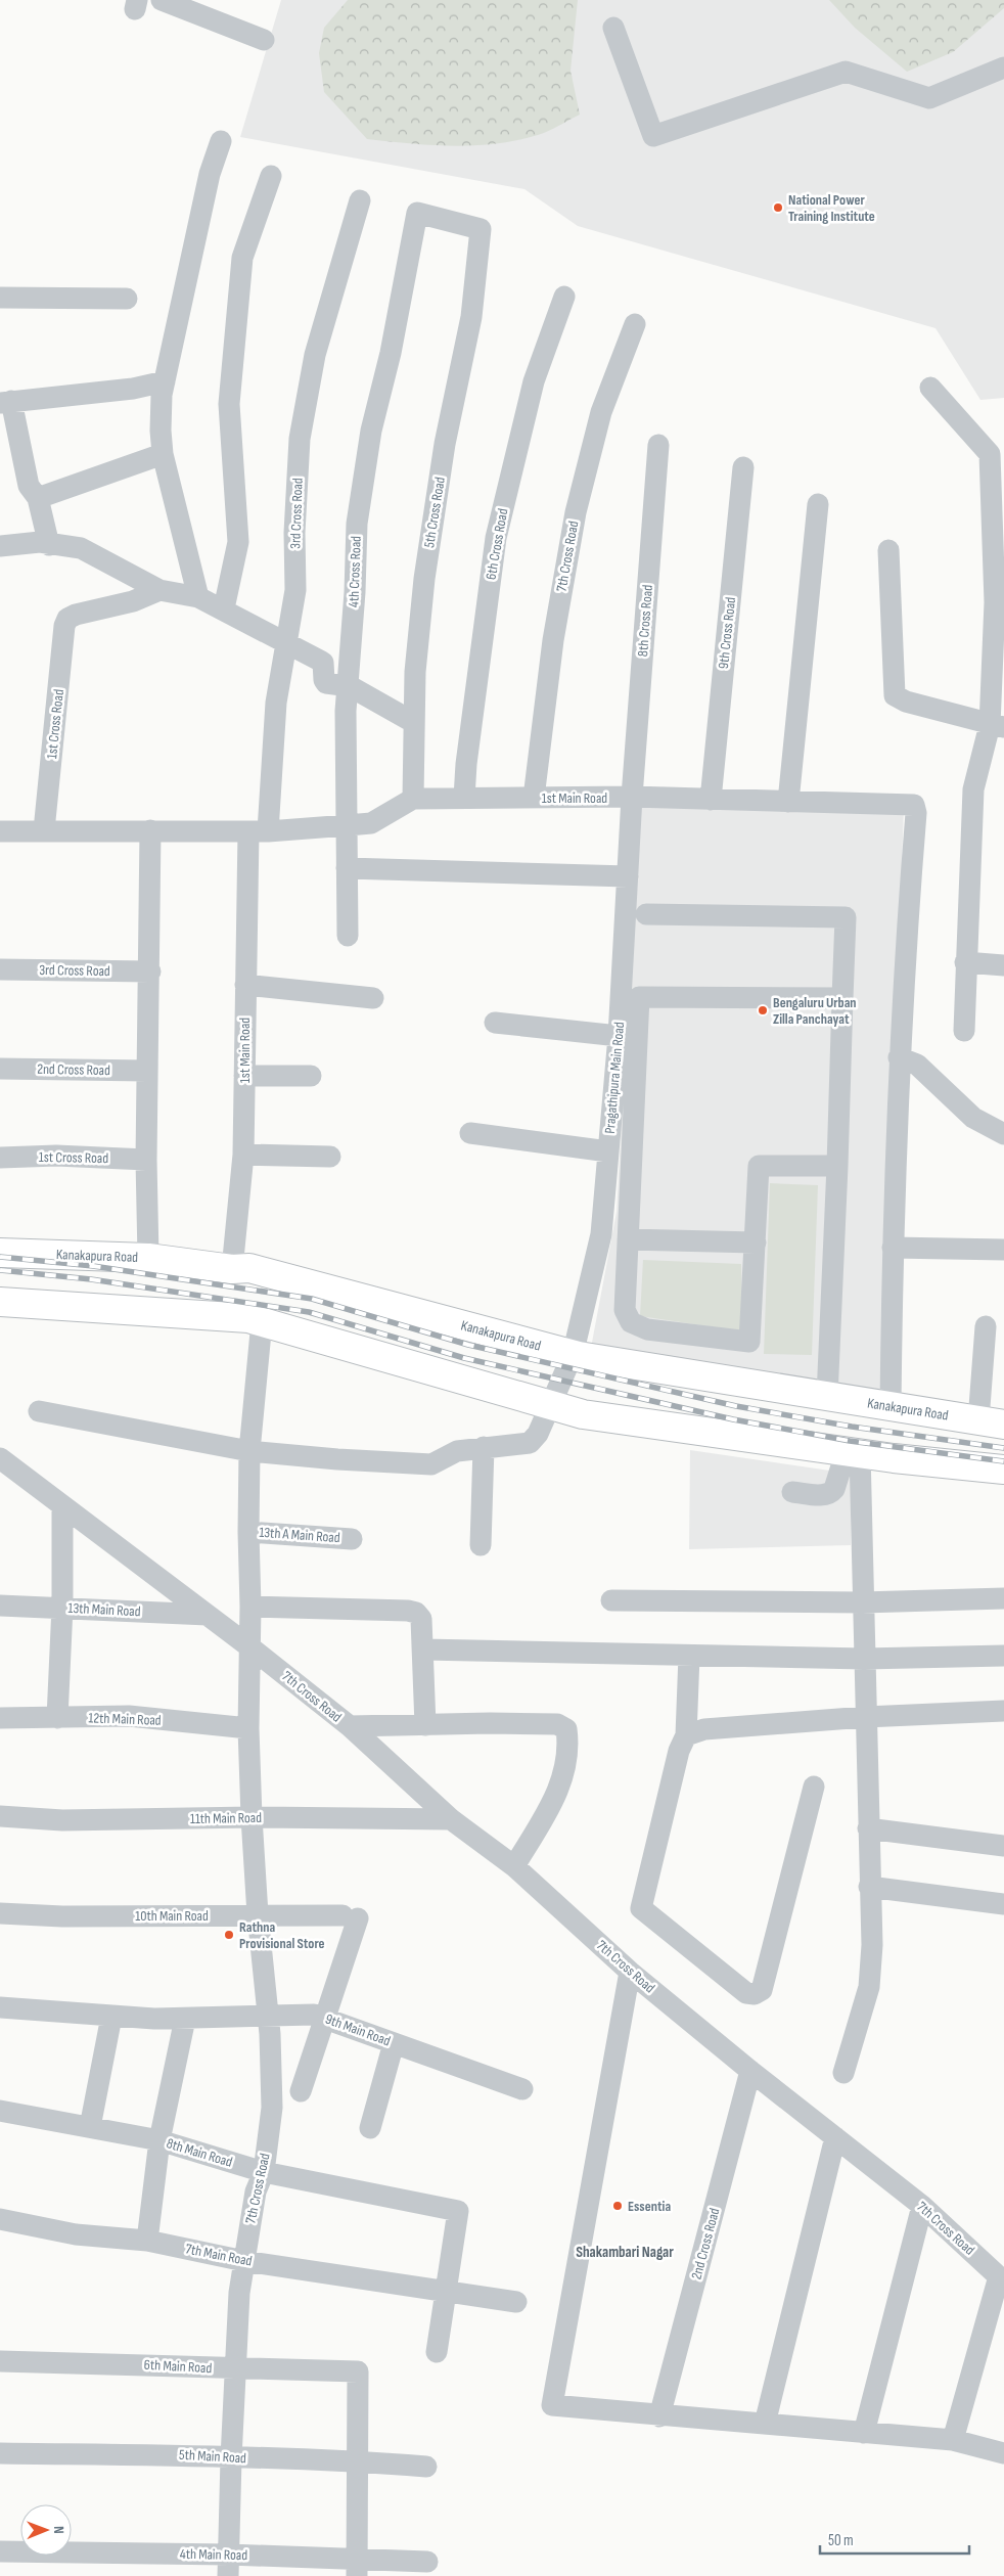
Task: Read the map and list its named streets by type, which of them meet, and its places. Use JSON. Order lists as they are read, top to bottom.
{
  "streets": {
    "main road": ["Kanakapura Road"],
    "street": [
      "5th Cross Road",
      "3rd Cross Road",
      "6th Cross Road",
      "7th Cross Road",
      "4th Cross Road",
      "8th Cross Road",
      "9th Cross Road",
      "1st Cross Road",
      "1st Main Road",
      "2nd Cross Road",
      "Pragathipura Main Road",
      "13th A Main Road",
      "13th Main Road",
      "12th Main Road",
      "11th Main Road",
      "10th Main Road",
      "9th Main Road",
      "8th Main Road",
      "7th Main Road",
      "6th Main Road",
      "5th Main Road",
      "4th Main Road"
    ]
  },
  "crossings": [
    ["5th Cross Road", "4th Cross Road"],
    ["5th Cross Road", "1st Main Road"],
    ["3rd Cross Road", "1st Main Road"],
    ["6th Cross Road", "1st Main Road"],
    ["7th Cross Road", "1st Main Road"],
    ["7th Cross Road", "2nd Cross Road"],
    ["7th Cross Road", "13th Main Road"],
    ["7th Cross Road", "12th Main Road"],
    ["7th Cross Road", "11th Main Road"],
    ["7th Cross Road", "10th Main Road"],
    ["7th Cross Road", "9th Main Road"],
    ["7th Cross Road", "8th Main Road"],
    ["7th Cross Road", "7th Main Road"],
    ["7th Cross Road", "6th Main Road"],
    ["7th Cross Road", "5th Main Road"],
    ["7th Cross Road", "4th Main Road"],
    ["4th Cross Road", "1st Main Road"],
    ["8th Cross Road", "1st Main Road"],
    ["8th Cross Road", "Pragathipura Main Road"],
    ["9th Cross Road", "1st Main Road"],
    ["1st Cross Road", "1st Main Road"],
    ["1st Main Road", "Pragathipura Main Road"],
    ["1st Main Road", "Kanakapura Road"],
    ["Pragathipura Main Road", "Kanakapura Road"],
    ["10th Main Road", "9th Main Road"],
    ["8th Main Road", "7th Main Road"],
    ["6th Main Road", "5th Main Road"]
  ],
  "districts": ["Shakambari Nagar"],
  "places": [
    "National Power Training Institute",
    "Bengaluru Urban Zilla Panchayat",
    "Rathna Provisional Store",
    "Essentia"
  ],
  "scale_bar": "50 m",
  "north": "right"
}
